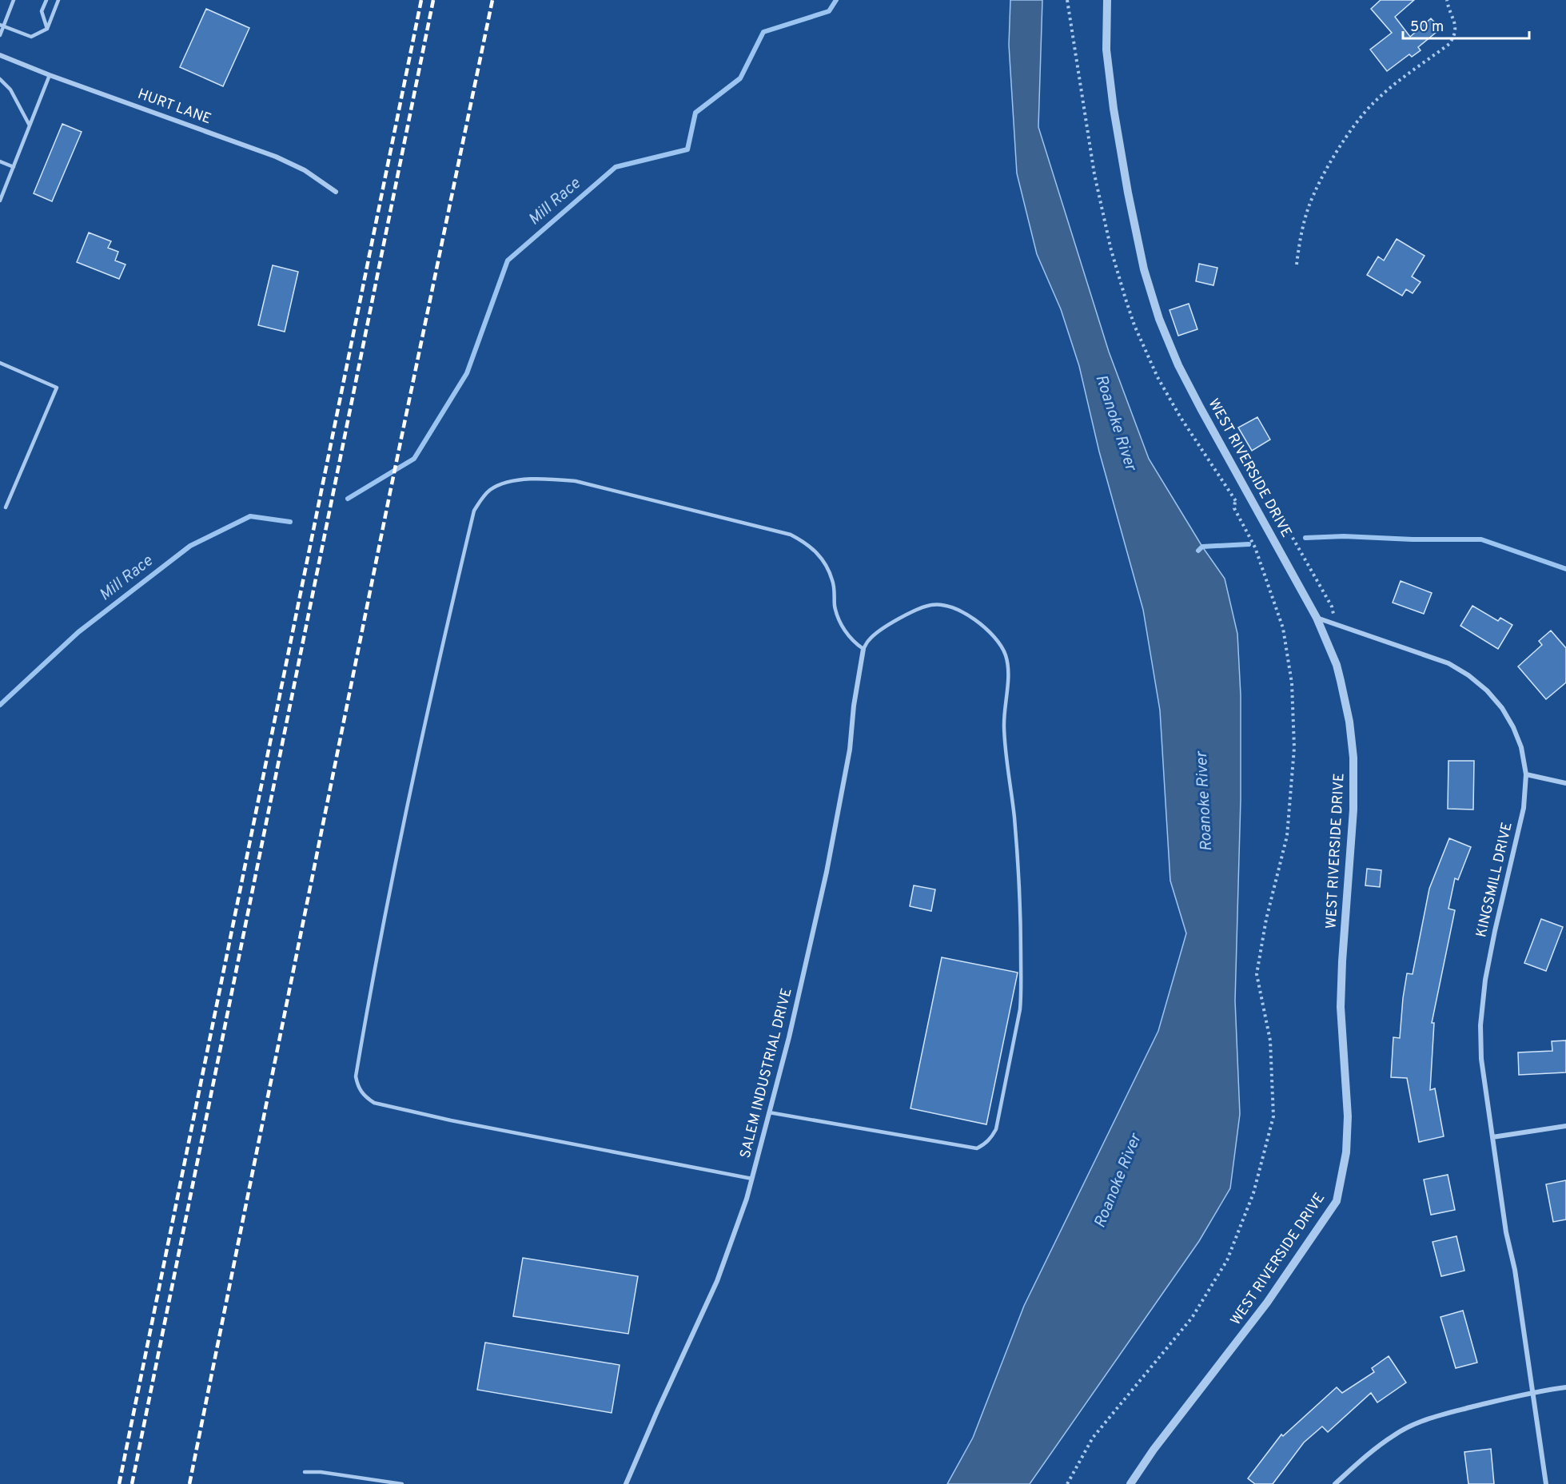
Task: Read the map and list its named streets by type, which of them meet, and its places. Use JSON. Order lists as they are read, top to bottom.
{
  "streets": {
    "street": [
      "HURT LANE",
      "WEST RIVERSIDE DRIVE",
      "KINGSMILL DRIVE",
      "SALEM INDUSTRIAL DRIVE"
    ]
  },
  "crossings": [
    ["WEST RIVERSIDE DRIVE", "KINGSMILL DRIVE"]
  ],
  "water": ["Mill Race", "Roanoke River"],
  "scale_bar": "50 m"
}
